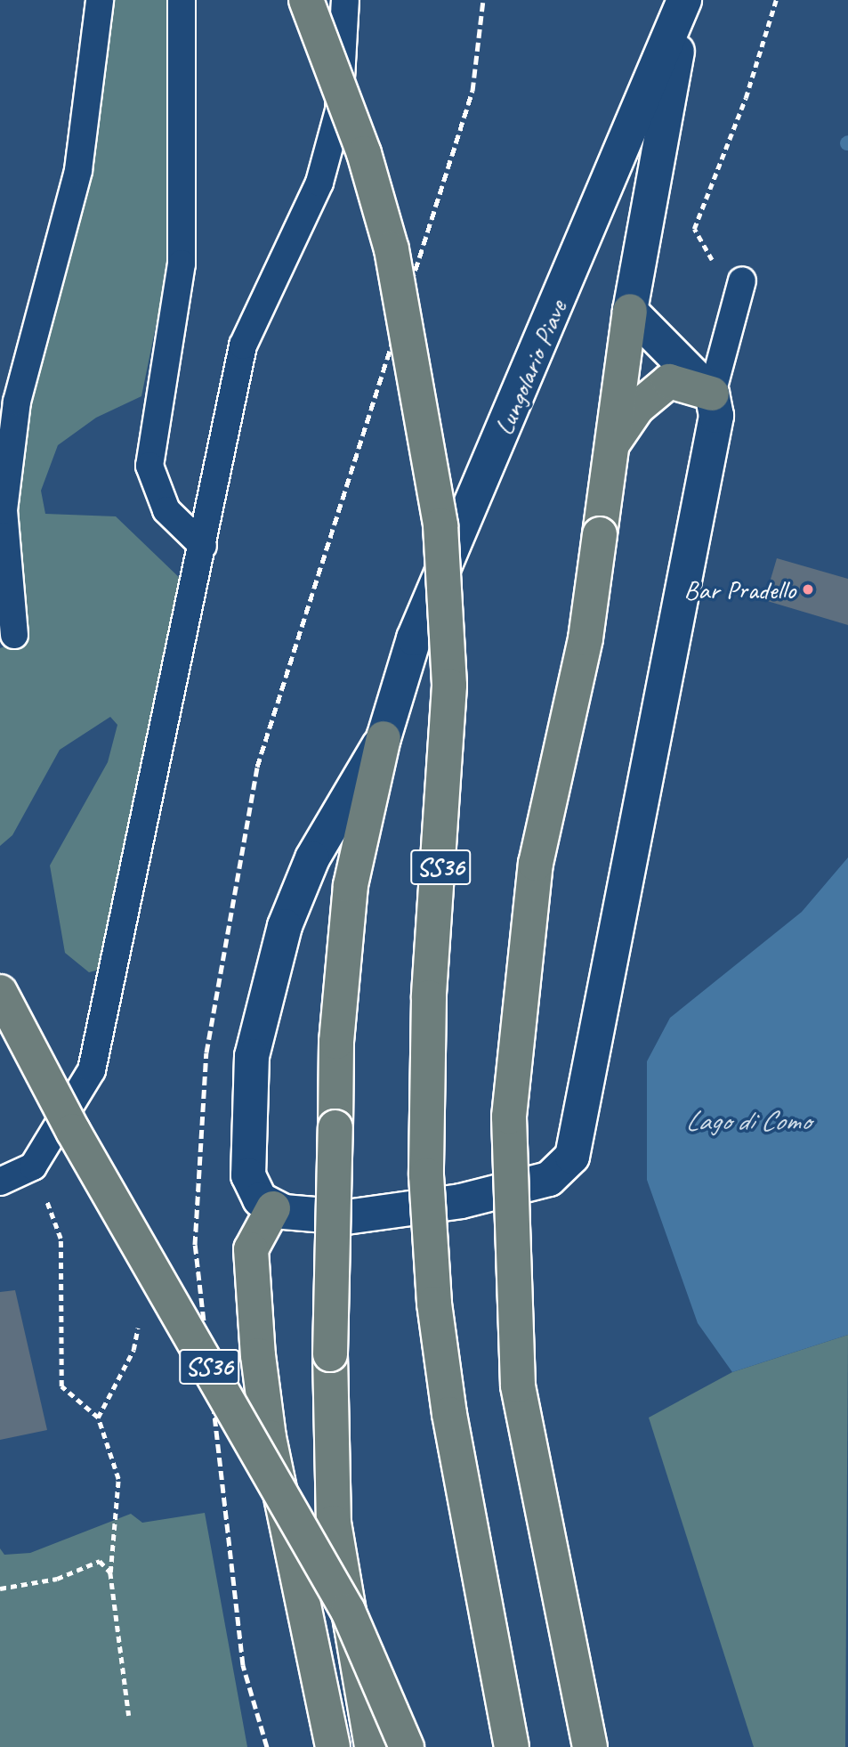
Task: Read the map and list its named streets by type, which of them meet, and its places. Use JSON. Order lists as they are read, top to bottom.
{
  "streets": {
    "highway": ["SS36"],
    "street": ["Lungolario Piave"]
  },
  "water": ["Lago di Como"],
  "places": ["Bar Pradello"]
}
